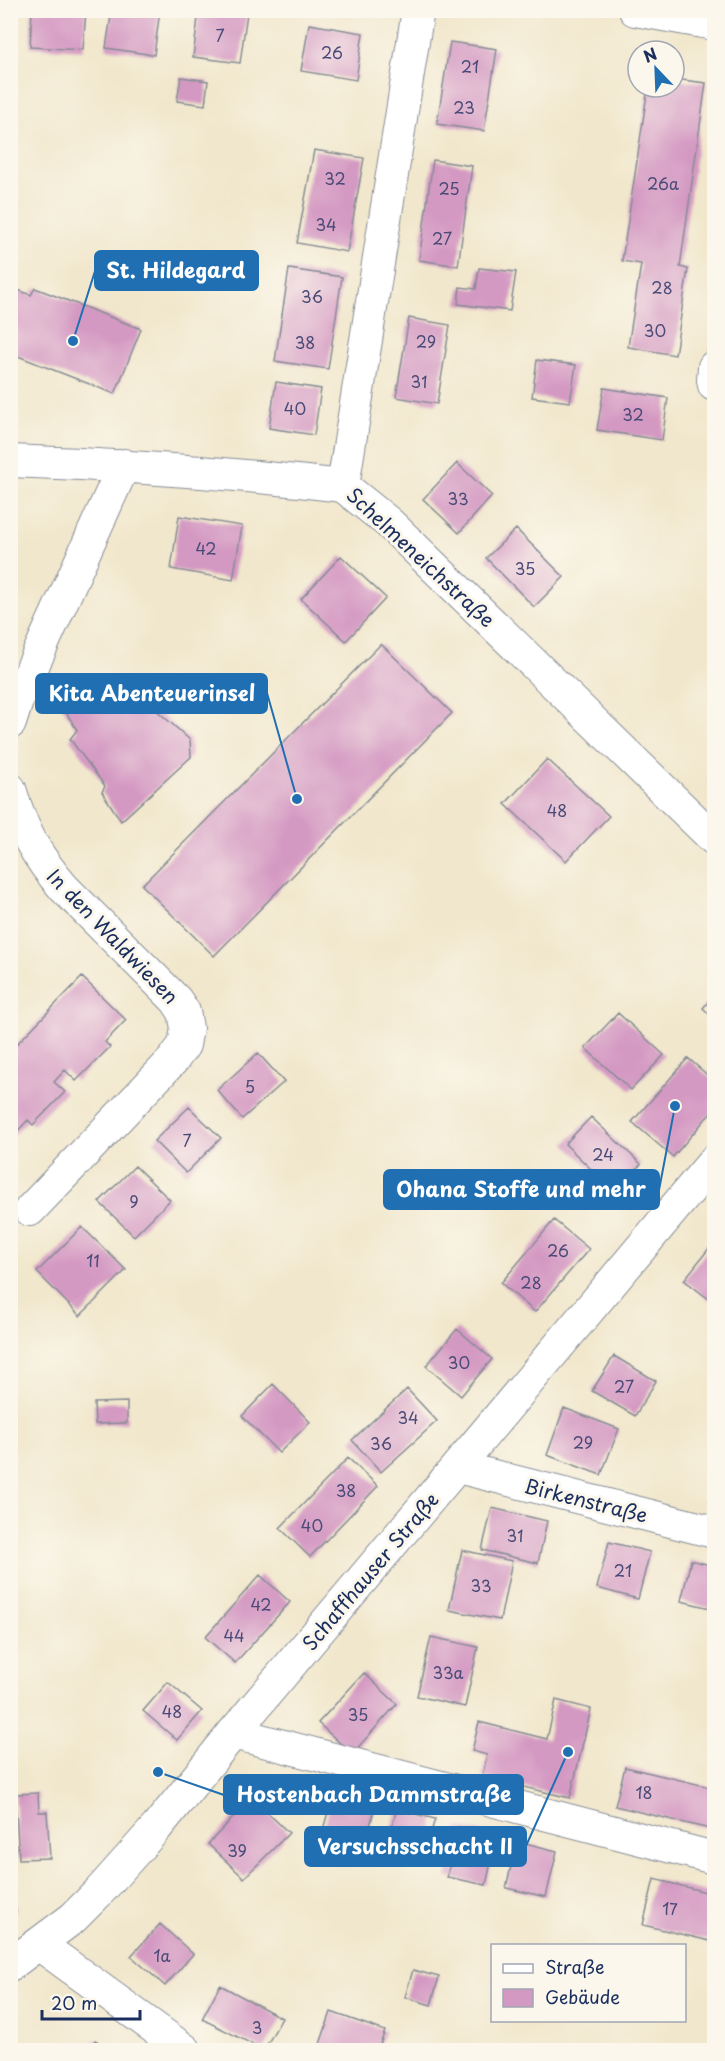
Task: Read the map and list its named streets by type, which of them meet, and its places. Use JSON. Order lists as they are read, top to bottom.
{
  "streets": {
    "street": [
      "Schelmeneichstraße",
      "In den Waldwiesen",
      "Birkenstraße",
      "Schaffhauser Straße"
    ]
  },
  "crossings": [
    ["Birkenstraße", "Schaffhauser Straße"]
  ],
  "places": [
    "St. Hildegard",
    "Kita Abenteuerinsel",
    "Ohana Stoffe und mehr",
    "Versuchsschacht II",
    "Hostenbach Dammstraße"
  ],
  "house_numbers": [
    "7",
    "26",
    "21",
    "23",
    "32",
    "26a",
    "25",
    "34",
    "27",
    "28",
    "36",
    "30",
    "29",
    "38",
    "31",
    "40",
    "32",
    "33",
    "42",
    "35",
    "48",
    "5",
    "7",
    "24",
    "9",
    "26",
    "11",
    "28",
    "30",
    "27",
    "34",
    "29",
    "36",
    "38",
    "40",
    "31",
    "21",
    "33",
    "42",
    "44",
    "33a",
    "48",
    "35",
    "18",
    "39",
    "17",
    "1a",
    "3"
  ],
  "legend": ["Straße", "Gebäude"],
  "scale_bar": "20 m",
  "north": "top left"
}
